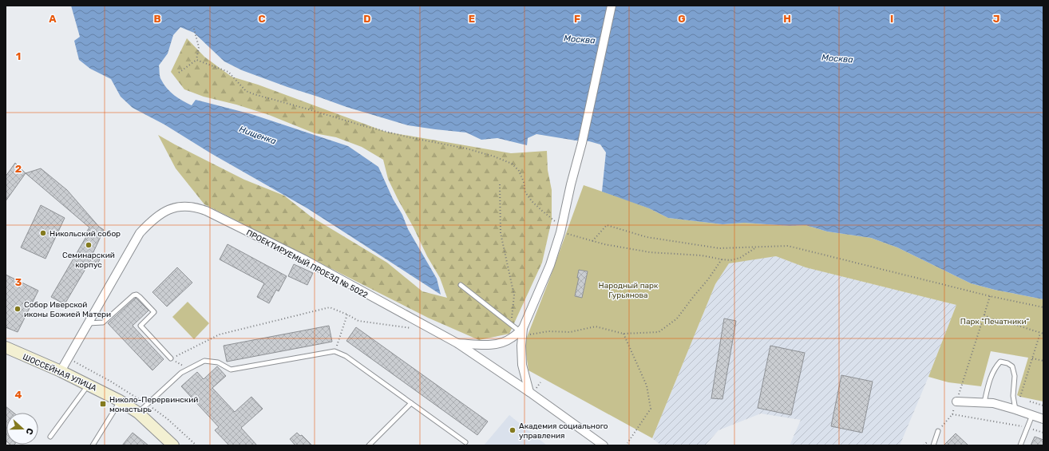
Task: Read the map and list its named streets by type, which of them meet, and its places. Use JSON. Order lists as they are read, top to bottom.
{
  "streets": {
    "main road": ["ШОССЕЙНАЯ УЛИЦА"],
    "street": ["ПРОЕКТИРУЕМЫЙ ПРОЕЗД № 5022"]
  },
  "crossings": [
    ["ПРОЕКТИРУЕМЫЙ ПРОЕЗД № 5022", "ШОССЕЙНАЯ УЛИЦА"]
  ],
  "water": ["Москва", "Нищенка"],
  "parks": ["Народный парк Гурьянова", "Парк \"Печатники\""],
  "places": {
    "other": [
      "Никольский собор",
      "Семинарский корпус",
      "Собор Иверской иконы Божией Матери",
      "Академия социального управления"
    ],
    "transit": ["Николо-Перервинский монастырь"]
  },
  "north": "right",
  "grid": {
    "columns": [
      "A",
      "B",
      "C",
      "D",
      "E",
      "F",
      "G",
      "H",
      "I",
      "J"
    ],
    "rows": [
      "1",
      "2",
      "3",
      "4"
    ]
  }
}
